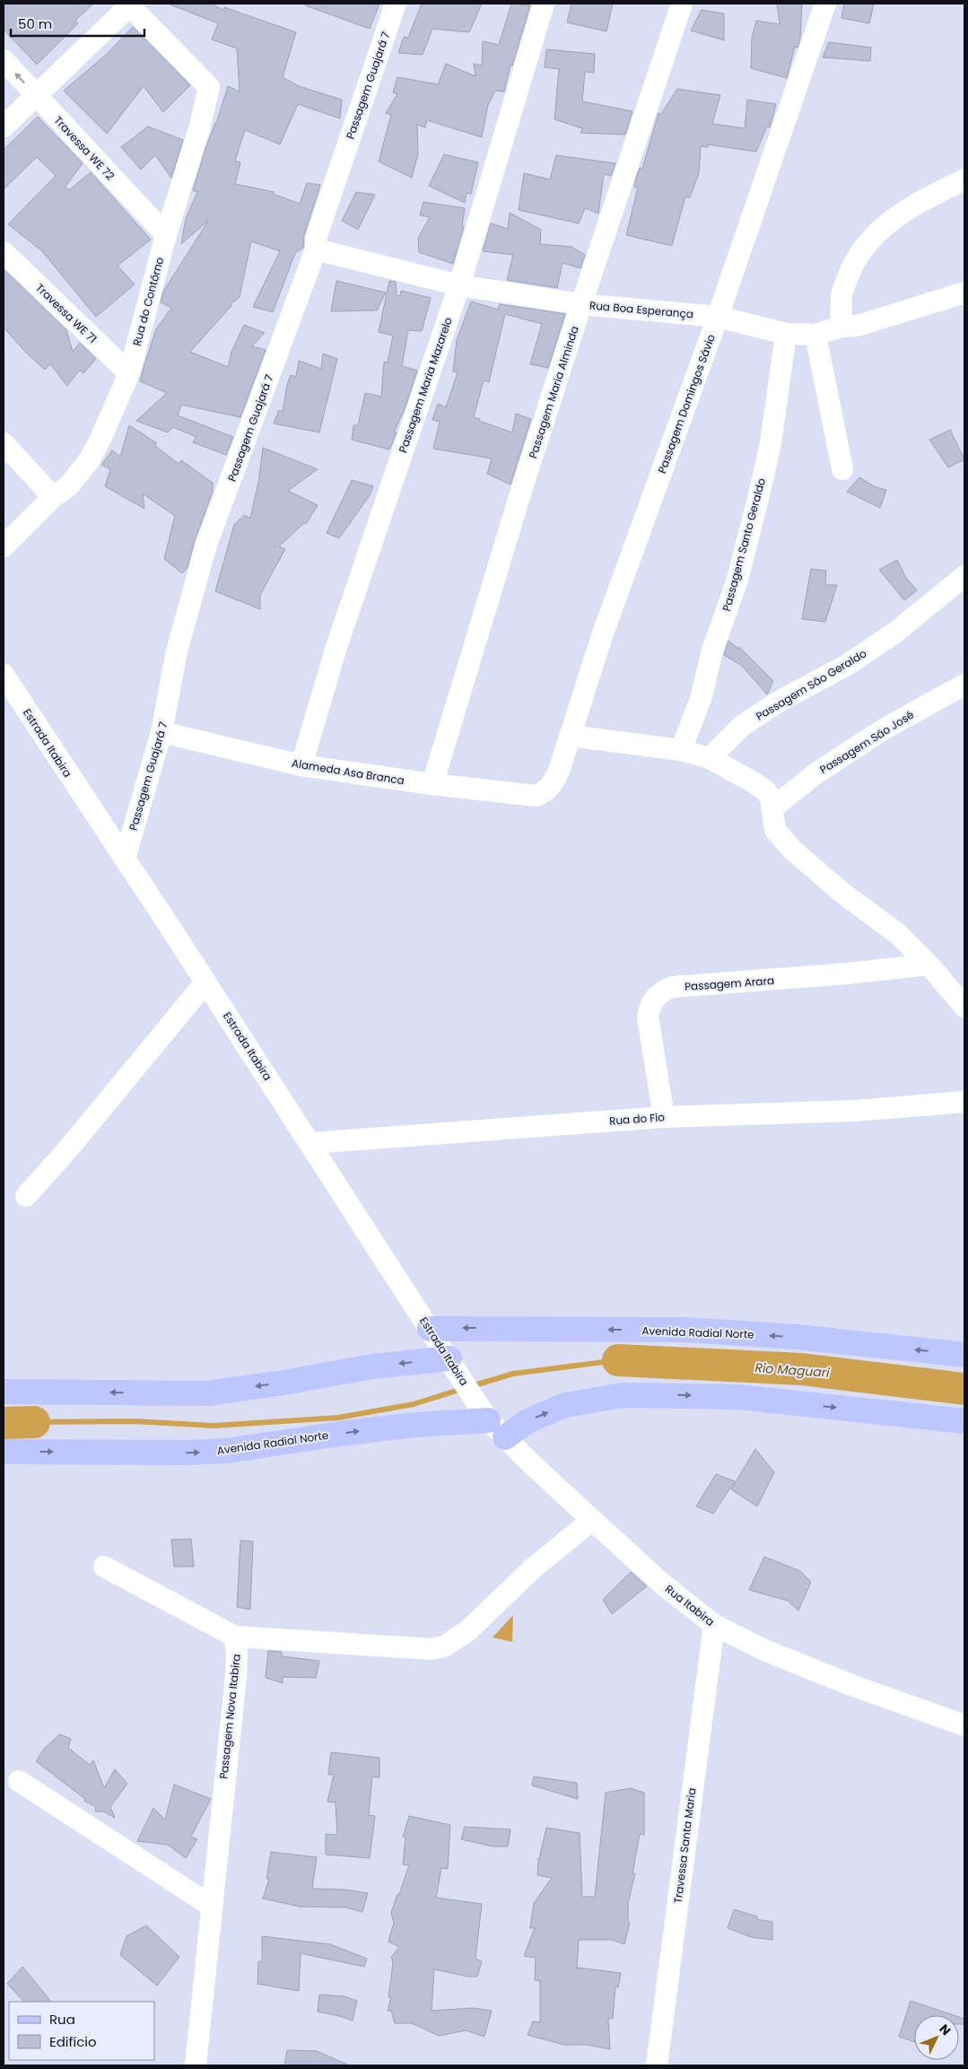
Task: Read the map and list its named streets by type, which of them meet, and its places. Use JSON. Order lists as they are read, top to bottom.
{
  "streets": {
    "main road": ["Avenida Radial Norte"],
    "street": [
      "Passagem Guajará 7",
      "Travessa WE 72",
      "Rua do Contôrno",
      "Rua Boa Esperança",
      "Travessa WE 71",
      "Passagem Maria Mazarelo",
      "Passagem Maria Alminda",
      "Passagem Domingos Sávio",
      "Passagem Santo Geraldo",
      "Passagem São Geraldo",
      "Passagem São José",
      "Estrada Itabira",
      "Alameda Asa Branca",
      "Passagem Arara",
      "Rua do Fio",
      "Rua Itabira",
      "Passagem Nova Itabira",
      "Travessa Santa Maria"
    ]
  },
  "crossings": [
    ["Passagem Guajará 7", "Rua Boa Esperança"],
    ["Passagem Guajará 7", "Estrada Itabira"],
    ["Passagem Guajará 7", "Alameda Asa Branca"],
    ["Travessa WE 72", "Rua do Contôrno"],
    ["Rua do Contôrno", "Travessa WE 71"],
    ["Rua Boa Esperança", "Passagem Maria Mazarelo"],
    ["Rua Boa Esperança", "Passagem Maria Alminda"],
    ["Rua Boa Esperança", "Passagem Domingos Sávio"],
    ["Rua Boa Esperança", "Passagem Santo Geraldo"],
    ["Passagem Maria Mazarelo", "Alameda Asa Branca"],
    ["Passagem Maria Alminda", "Alameda Asa Branca"],
    ["Passagem Domingos Sávio", "Alameda Asa Branca"],
    ["Estrada Itabira", "Rua do Fio"],
    ["Estrada Itabira", "Avenida Radial Norte"],
    ["Estrada Itabira", "Rua Itabira"],
    ["Passagem Arara", "Rua do Fio"],
    ["Avenida Radial Norte", "Rua Itabira"],
    ["Rua Itabira", "Travessa Santa Maria"]
  ],
  "water": ["Rio Maguari"],
  "legend": ["Rua", "Edifício"],
  "scale_bar": "50 m",
  "north": "top right"
}
